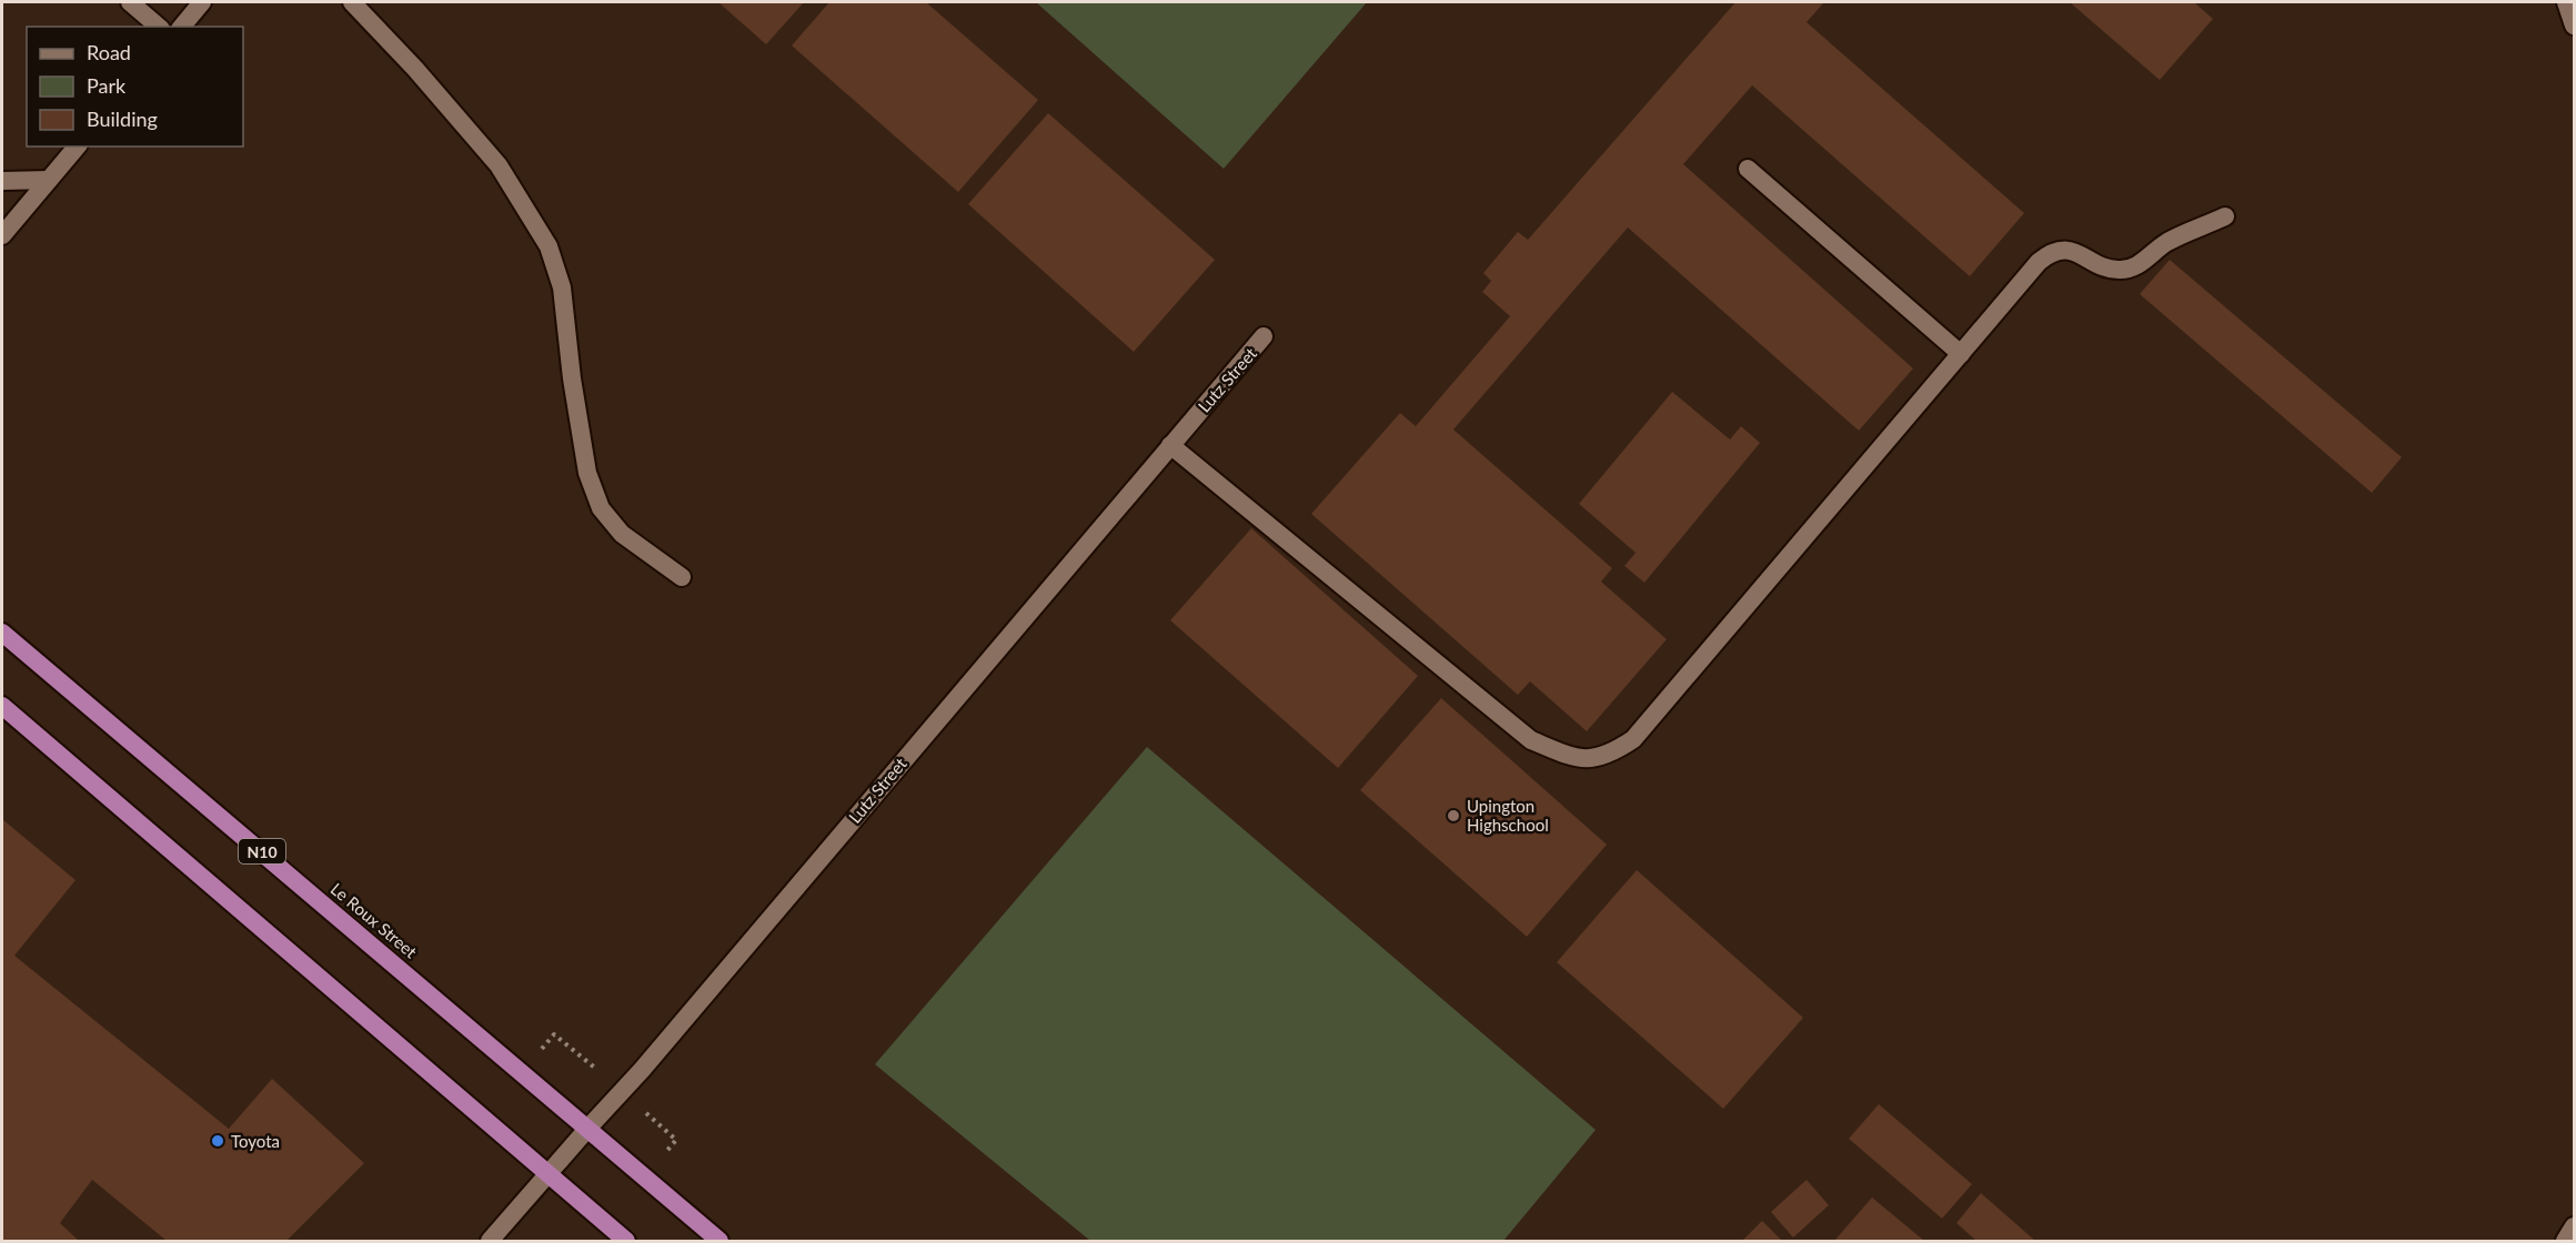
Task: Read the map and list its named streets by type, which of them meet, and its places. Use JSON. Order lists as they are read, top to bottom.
{
  "streets": {
    "highway": ["N10", "Le Roux Street"],
    "street": ["Lutz Street"]
  },
  "crossings": [
    ["Lutz Street", "Le Roux Street"]
  ],
  "places": ["Upington Highschool", "Toyota"],
  "legend": ["Road", "Park", "Building"]
}
